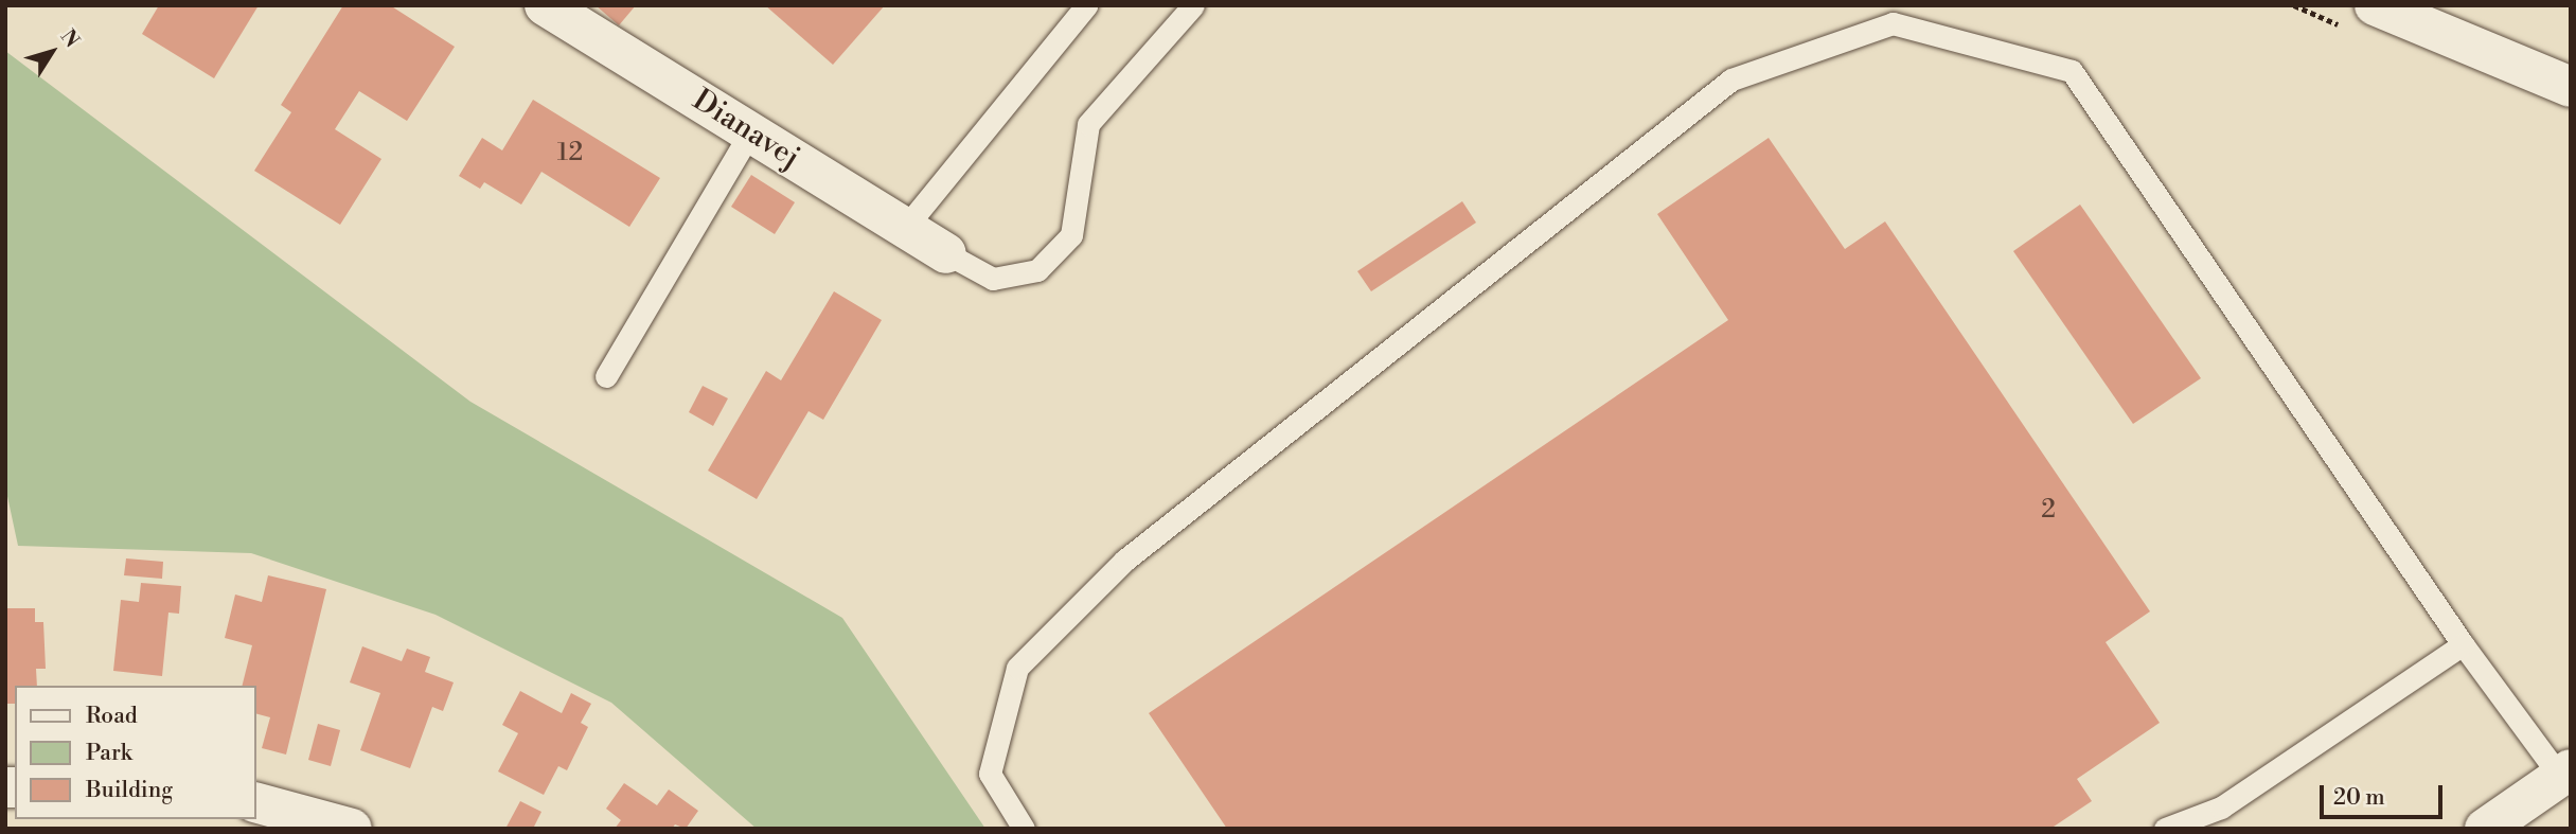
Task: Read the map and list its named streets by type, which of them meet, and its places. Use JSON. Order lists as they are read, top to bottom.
{
  "streets": {
    "street": ["Dianavej"]
  },
  "house_numbers": ["12", "2"],
  "legend": ["Road", "Park", "Building"],
  "scale_bar": "20 m",
  "north": "top right"
}
